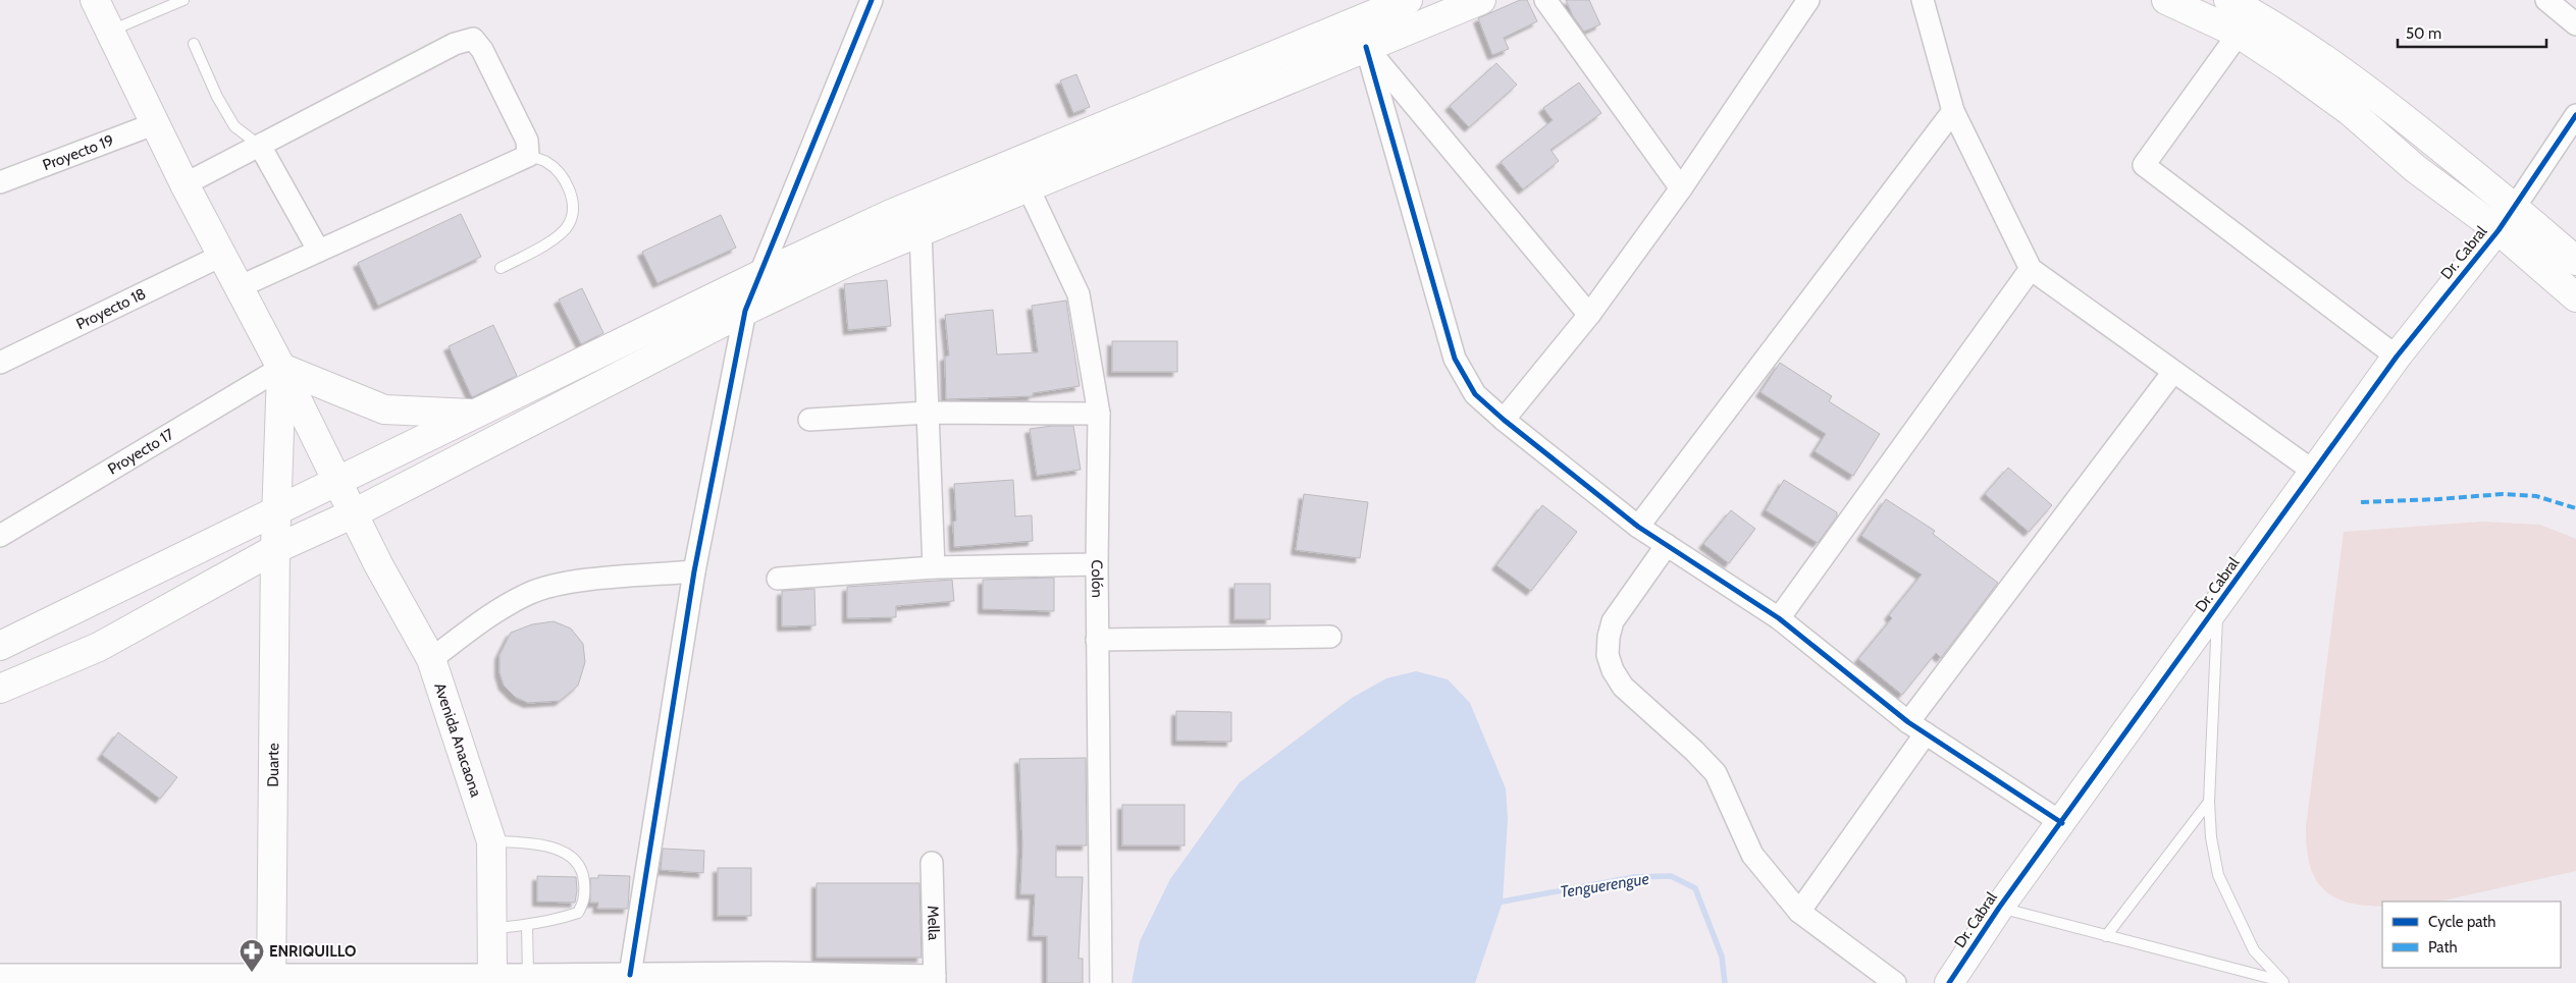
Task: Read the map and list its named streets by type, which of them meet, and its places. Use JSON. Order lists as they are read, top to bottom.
{
  "streets": {
    "main road": ["Dr. Cabral", "Avenida Anacaona", "Duarte"],
    "street": [
      "Proyecto 19",
      "Proyecto 18",
      "Proyecto 17",
      "Colón",
      "Mella"
    ]
  },
  "crossings": [
    ["Proyecto 19", "Avenida Anacaona"],
    ["Proyecto 18", "Avenida Anacaona"],
    ["Proyecto 17", "Avenida Anacaona"],
    ["Proyecto 17", "Duarte"],
    ["Avenida Anacaona", "Duarte"]
  ],
  "water": ["Tenguerengue"],
  "places": {
    "pharmacy": ["ENRIQUILLO"]
  },
  "legend": ["Cycle path", "Path"],
  "scale_bar": "50 m"
}
